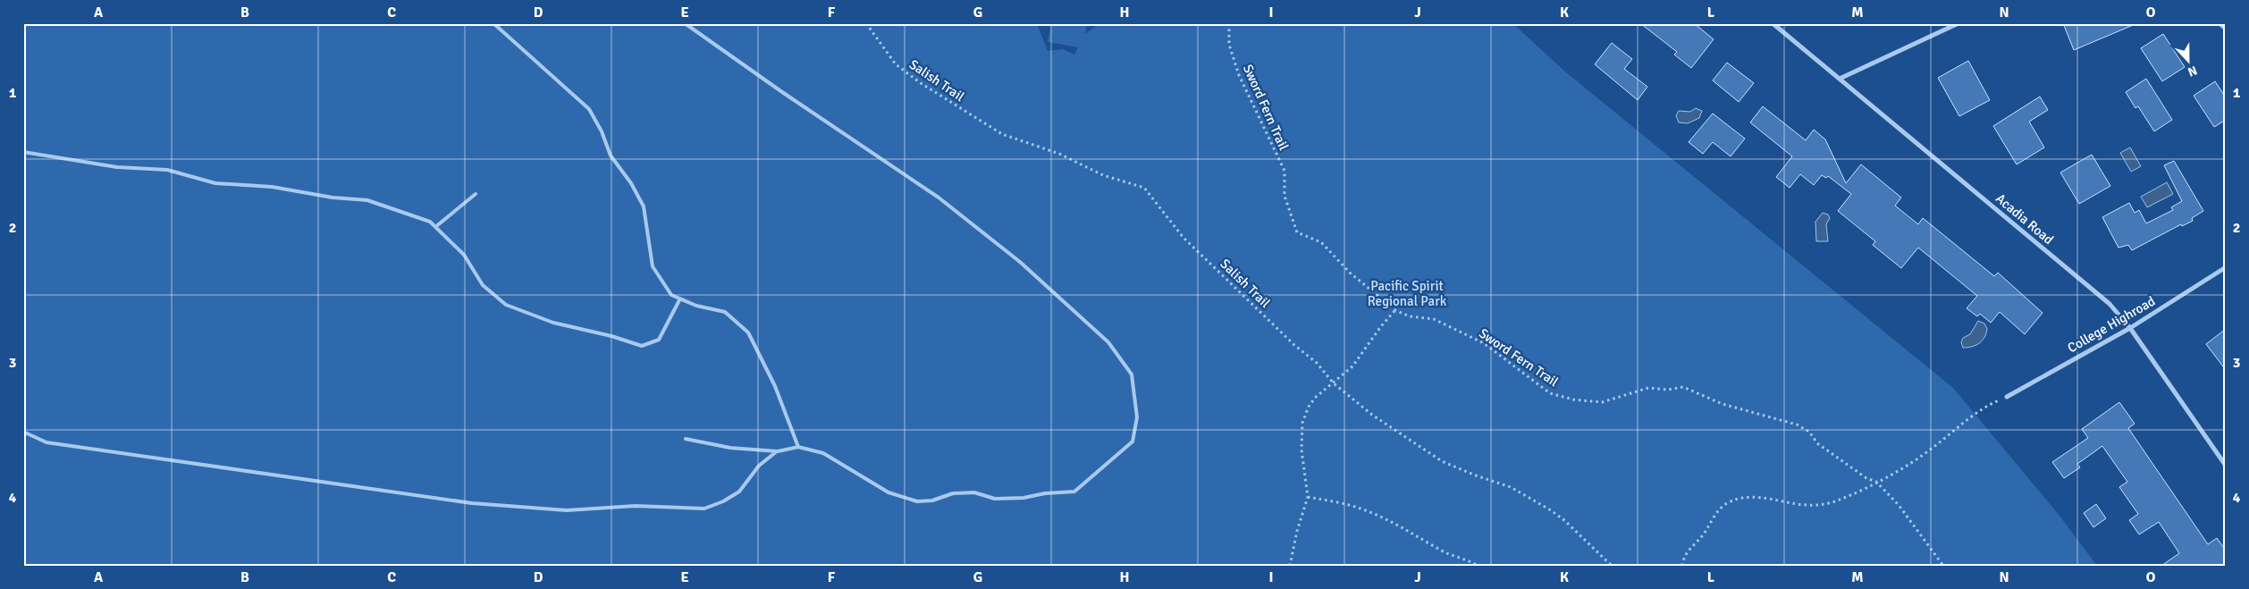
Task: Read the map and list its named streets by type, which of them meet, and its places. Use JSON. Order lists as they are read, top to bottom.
{
  "streets": {
    "street": ["Acadia Road", "College Highroad"],
    "path": ["Salish Trail", "Sword Fern Trail"]
  },
  "crossings": [
    ["Acadia Road", "College Highroad"]
  ],
  "parks": ["Pacific Spirit Regional Park"],
  "north": "bottom",
  "grid": {
    "columns": [
      "A",
      "B",
      "C",
      "D",
      "E",
      "F",
      "G",
      "H",
      "I",
      "J",
      "K",
      "L",
      "M",
      "N",
      "O"
    ],
    "rows": [
      "1",
      "2",
      "3",
      "4"
    ]
  }
}
